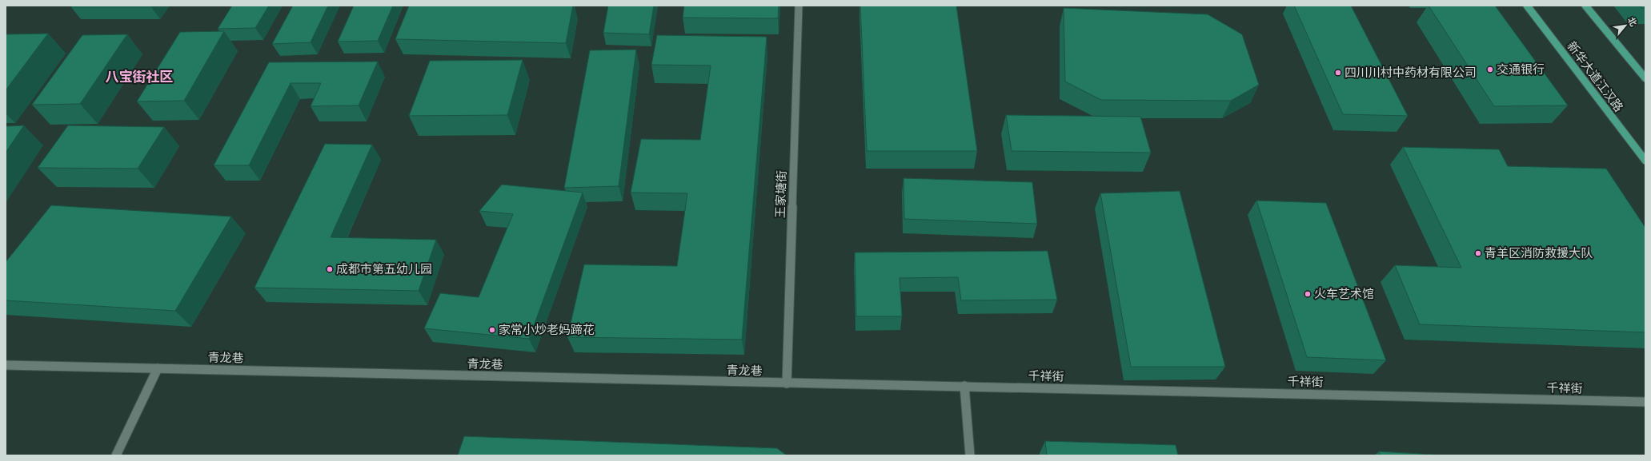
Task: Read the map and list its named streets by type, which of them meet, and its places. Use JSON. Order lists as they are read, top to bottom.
{
  "streets": {
    "main road": ["新华大道江汉路"],
    "street": ["王家塘街", "青龙巷", "千祥街"]
  },
  "crossings": [
    ["王家塘街", "青龙巷"],
    ["青龙巷", "千祥街"]
  ],
  "districts": ["八宝街社区"],
  "places": [
    "交通银行",
    "四川川村中药材有限公司",
    "青羊区消防救援大队",
    "成都市第五幼儿园",
    "火车艺术馆",
    "家常小炒老妈蹄花"
  ],
  "north": "top right"
}
